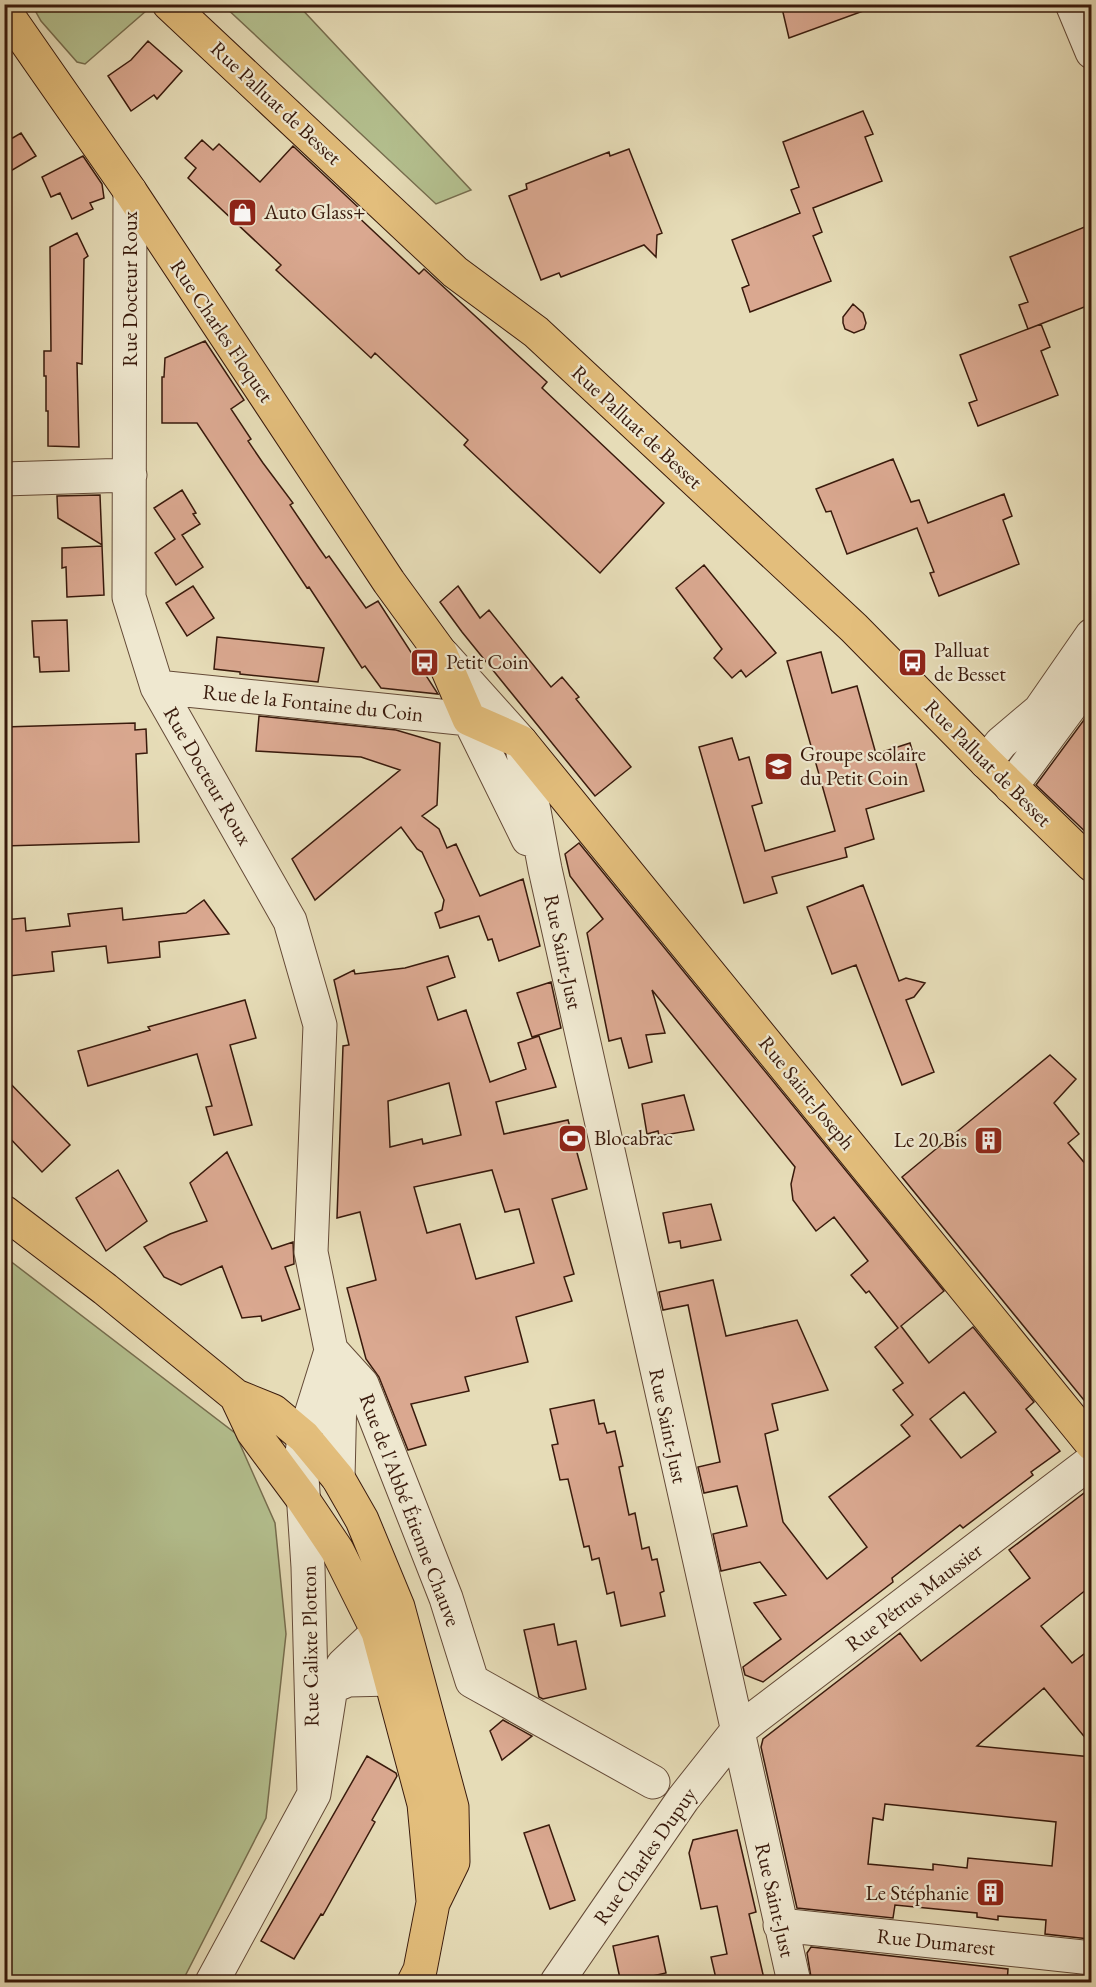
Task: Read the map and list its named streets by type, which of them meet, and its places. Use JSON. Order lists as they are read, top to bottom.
{
  "streets": {
    "main road": ["Rue Palluat de Besset", "Rue Charles Floquet", "Rue Saint-Joseph"],
    "street": [
      "Rue Docteur Roux",
      "Rue de la Fontaine du Coin",
      "Rue Saint-Just",
      "Rue de l'Abbé Étienne Chauve",
      "Rue Pétrus Maussier",
      "Rue Calixte Plotton",
      "Rue Charles Dupuy",
      "Rue Dumarest"
    ]
  },
  "crossings": [
    ["Rue Docteur Roux", "Rue Charles Floquet"],
    ["Rue Docteur Roux", "Rue de la Fontaine du Coin"],
    ["Rue Docteur Roux", "Rue de l'Abbé Étienne Chauve"],
    ["Rue Docteur Roux", "Rue Calixte Plotton"],
    ["Rue Charles Floquet", "Rue de la Fontaine du Coin"],
    ["Rue Charles Floquet", "Rue Saint-Just"],
    ["Rue Charles Floquet", "Rue Saint-Joseph"],
    ["Rue de la Fontaine du Coin", "Rue Saint-Just"],
    ["Rue Saint-Just", "Rue Saint-Joseph"],
    ["Rue Saint-Just", "Rue Pétrus Maussier"],
    ["Rue Saint-Just", "Rue Charles Dupuy"],
    ["Rue Saint-Just", "Rue Dumarest"],
    ["Rue Pétrus Maussier", "Rue Charles Dupuy"]
  ],
  "places": {
    "shop": ["Auto Glass+"],
    "bus stop": ["Petit Coin", "Palluat de Besset"],
    "school or university": ["Groupe scolaire du Petit Coin"],
    "sports": ["Blocabrac"],
    "building": ["Le 20 Bis", "Le Stéphanie"]
  }
}
